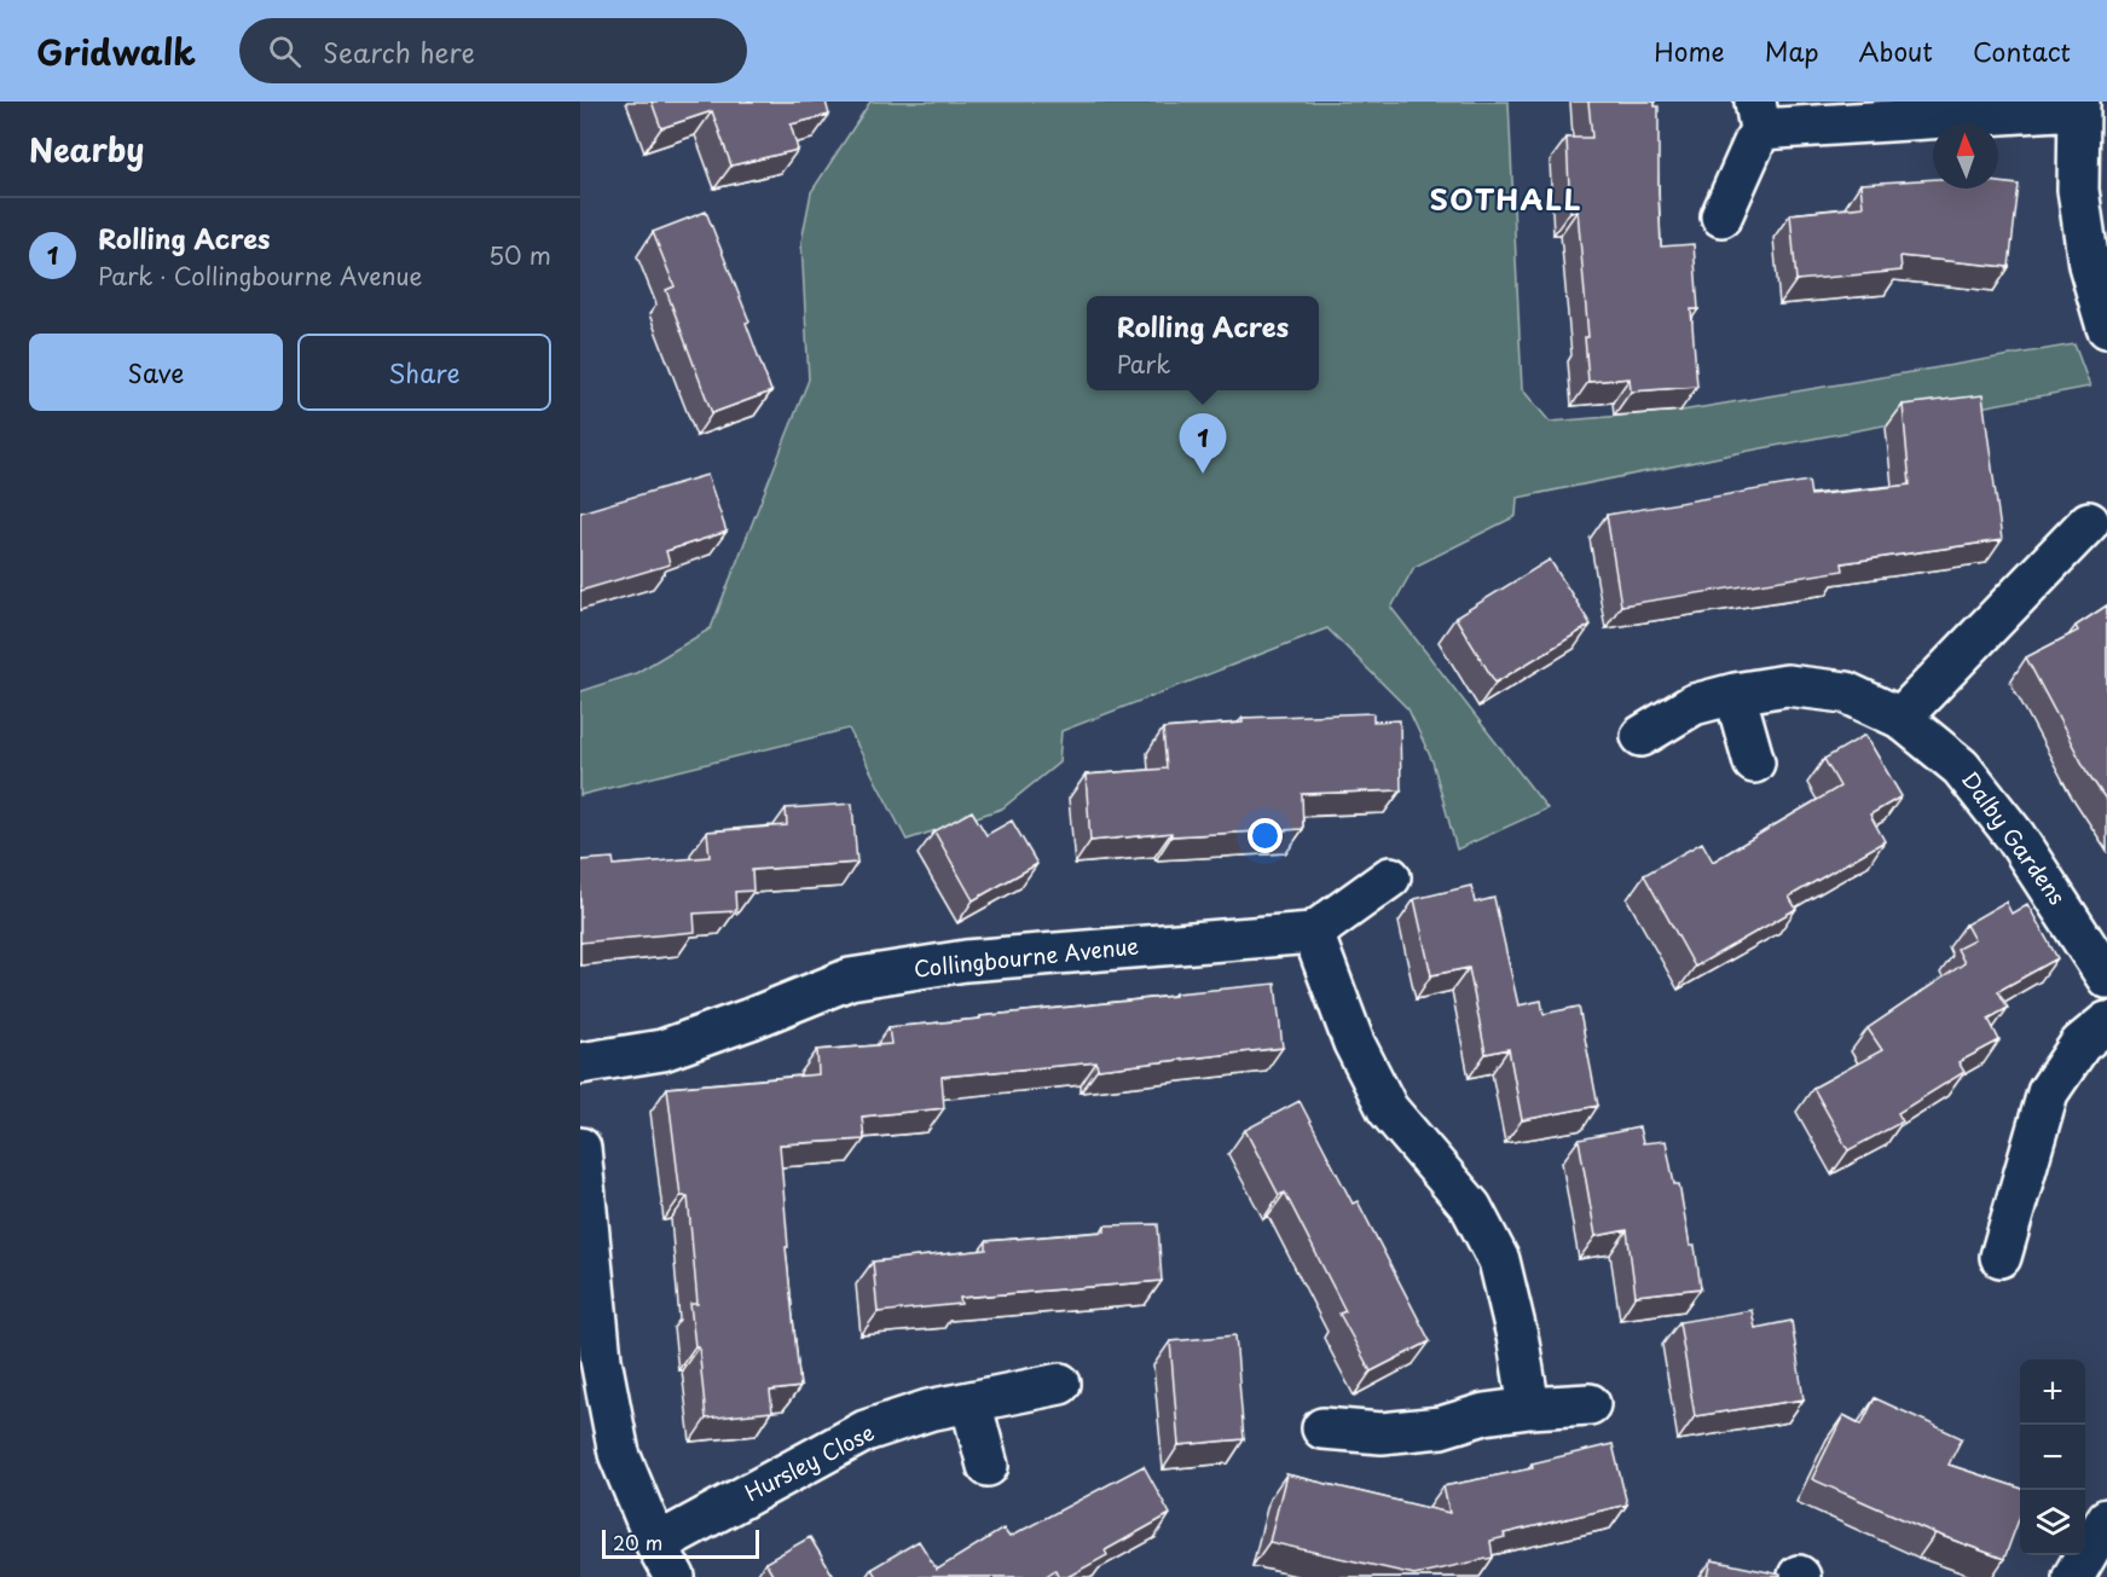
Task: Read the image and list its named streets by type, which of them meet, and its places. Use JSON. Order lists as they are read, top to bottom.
{
  "streets": {
    "street": ["Dalby Gardens", "Collingbourne Avenue", "Hursley Close"]
  },
  "districts": ["SOTHALL"],
  "scale_bar": "20 m",
  "north": "top",
  "page": {
    "header": "Gridwalk",
    "search": "Search here",
    "nav": [
      "Home",
      "Map",
      "About",
      "Contact"
    ],
    "heading": "Nearby",
    "list": [
      {
        "mark": "1",
        "name": "Rolling Acres",
        "note": "Park · Collingbourne Avenue",
        "value": "50 m"
      }
    ],
    "popup": ["Rolling Acres", "Park"],
    "buttons": ["Save", "Share"],
    "pins": "1",
    "map_buttons": ["+", "−"],
    "scale": "20 m"
  }
}
